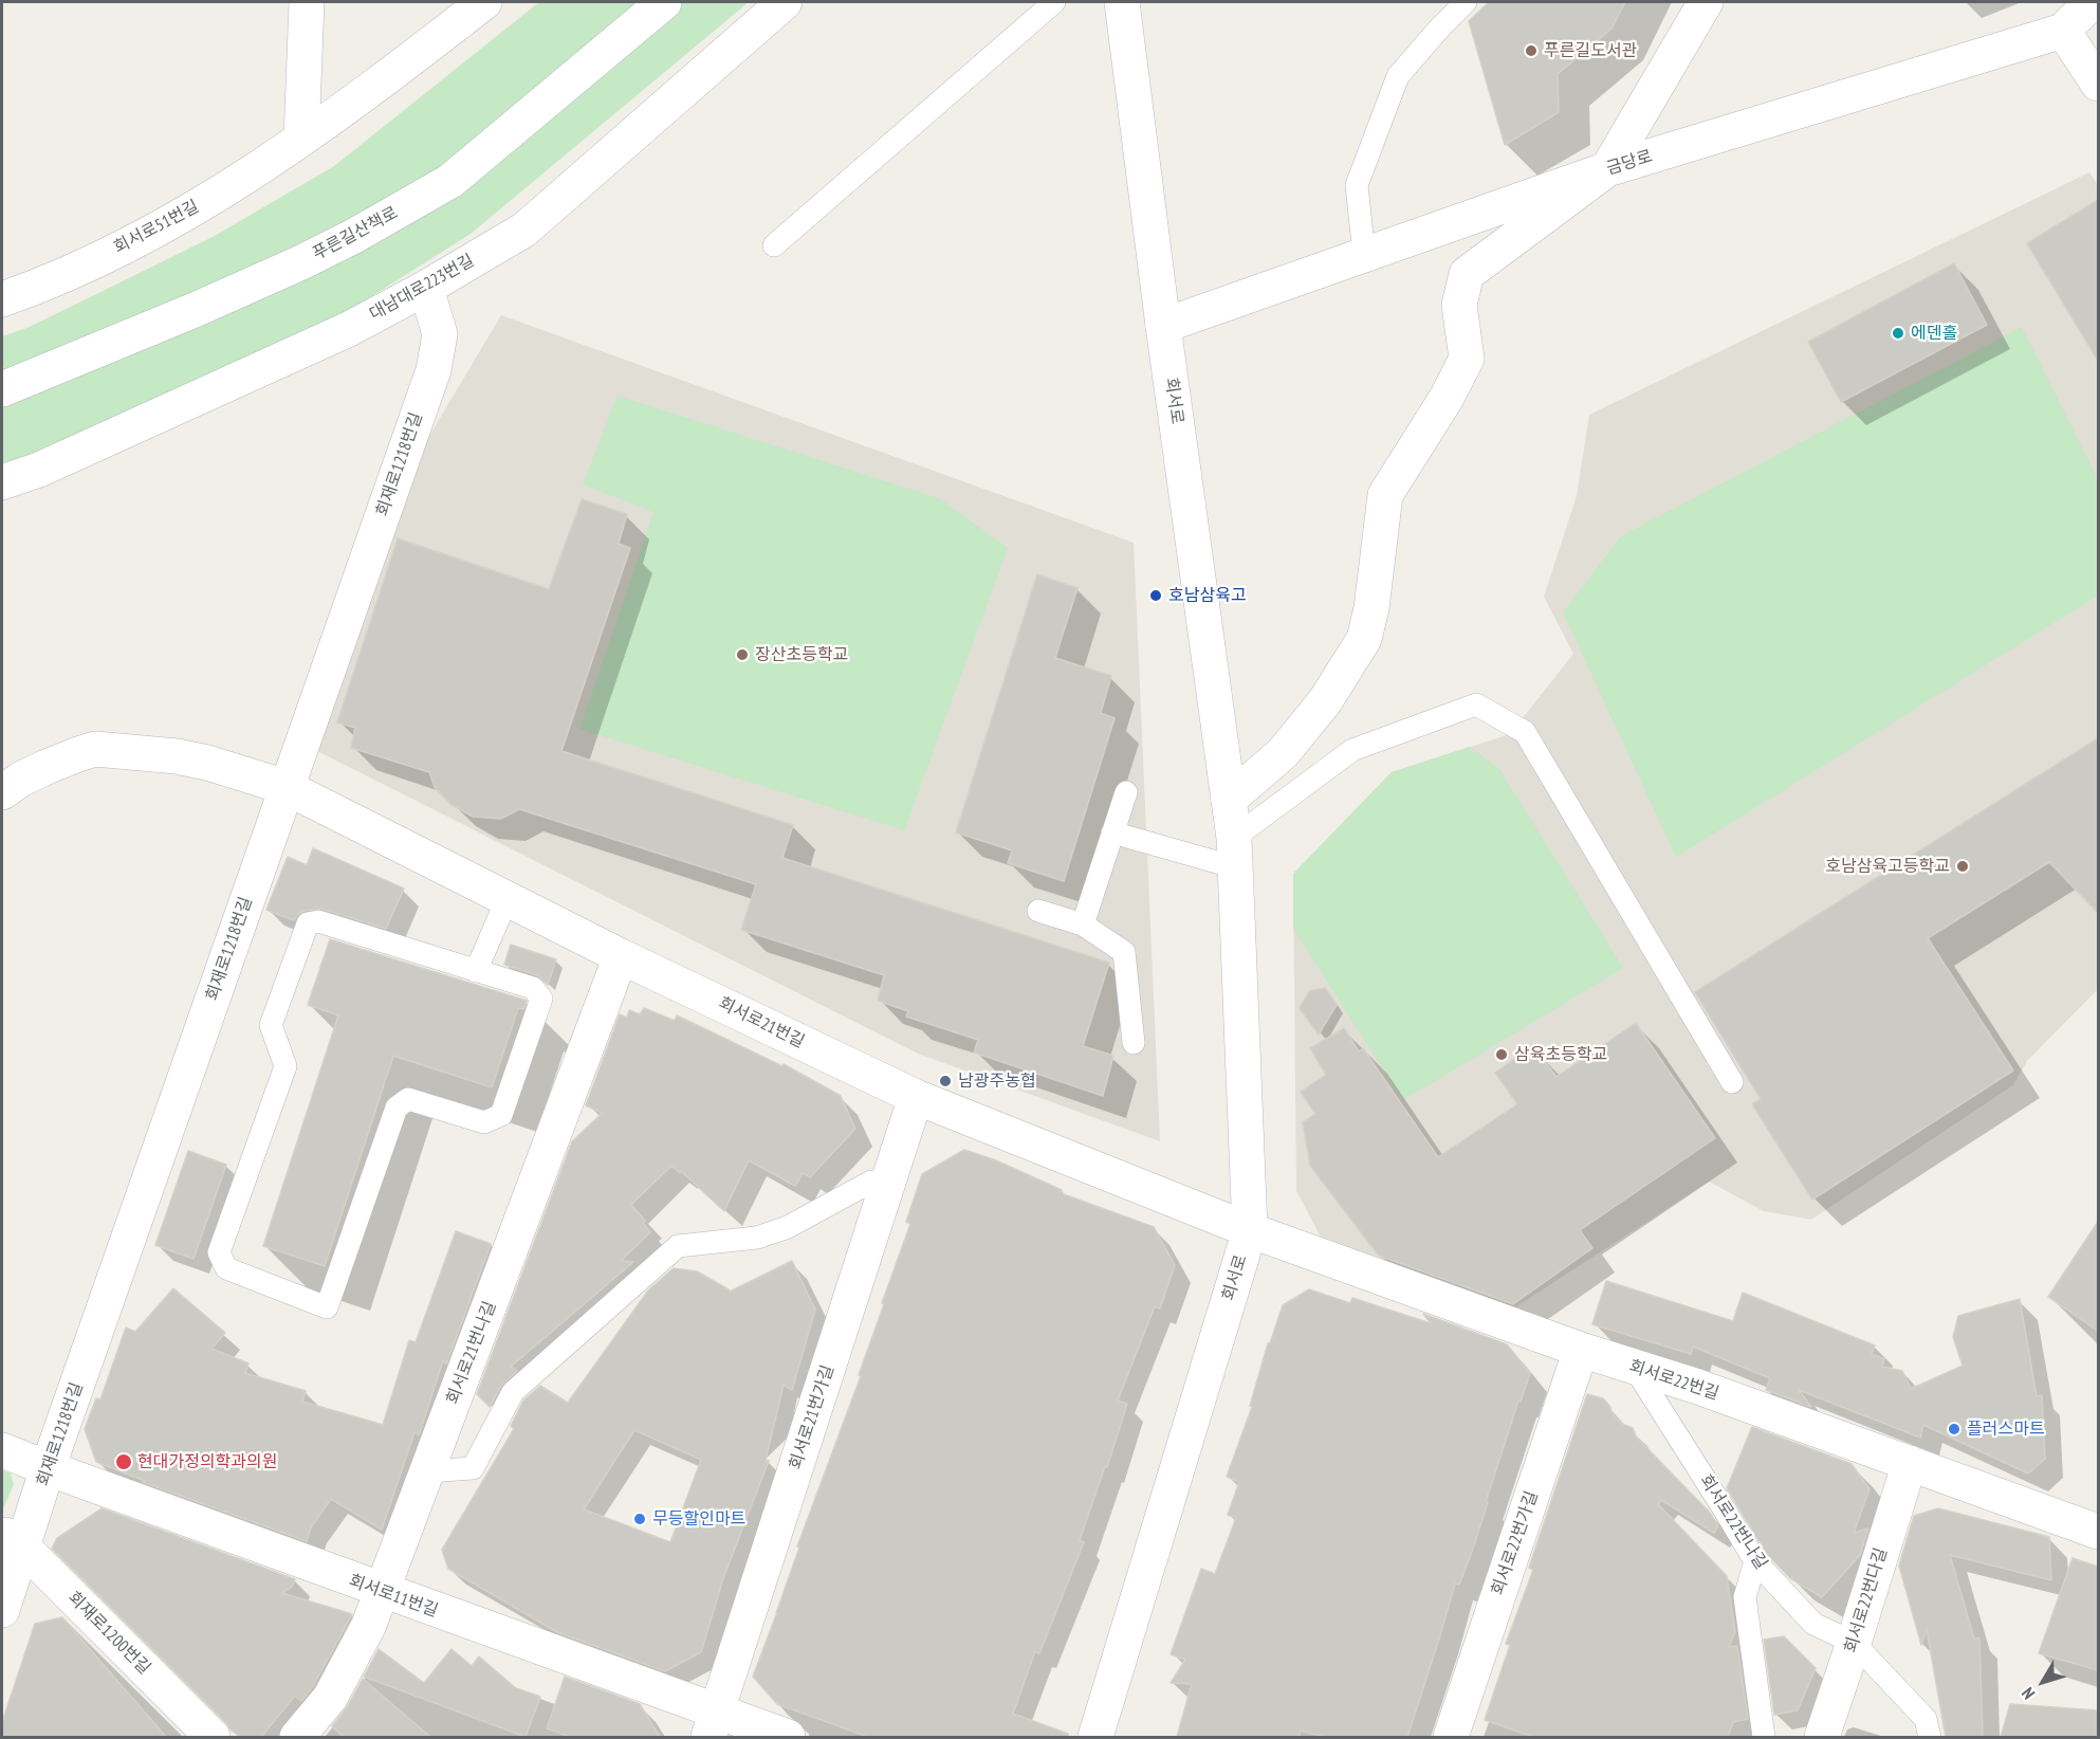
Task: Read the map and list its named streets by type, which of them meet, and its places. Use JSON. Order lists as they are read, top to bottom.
{
  "streets": {
    "street": [
      "금당로",
      "회서로51번길",
      "푸른길산책로",
      "대남대로223번길",
      "회서로",
      "회재로1218번길",
      "회서로21번길",
      "회서로21번나길",
      "회서로22번길",
      "회서로21번가길",
      "회서로22번가길",
      "회서로11번길",
      "회서로22번다길",
      "회재로1200번길"
    ],
    "lane": ["회서로22번나길"]
  },
  "crossings": [
    ["금당로", "회서로"],
    ["대남대로223번길", "회재로1218번길"],
    ["회서로", "회서로21번길"],
    ["회서로", "회서로22번길"],
    ["회재로1218번길", "회서로21번길"],
    ["회재로1218번길", "회서로11번길"],
    ["회재로1218번길", "회재로1200번길"],
    ["회서로21번길", "회서로21번나길"],
    ["회서로21번길", "회서로22번길"],
    ["회서로21번길", "회서로21번가길"],
    ["회서로21번나길", "회서로11번길"],
    ["회서로22번길", "회서로22번나길"],
    ["회서로22번길", "회서로22번가길"],
    ["회서로22번길", "회서로22번다길"],
    ["회서로21번가길", "회서로11번길"],
    ["회서로22번나길", "회서로22번다길"]
  ],
  "places": [
    "푸른길도서관",
    "에덴홀",
    "호남삼육고",
    "장산초등학교",
    "호남삼육고등학교",
    "삼육초등학교",
    "남광주농협",
    "플러스마트",
    "현대가정의학과의원",
    "무등할인마트"
  ],
  "north": "bottom left"
}
